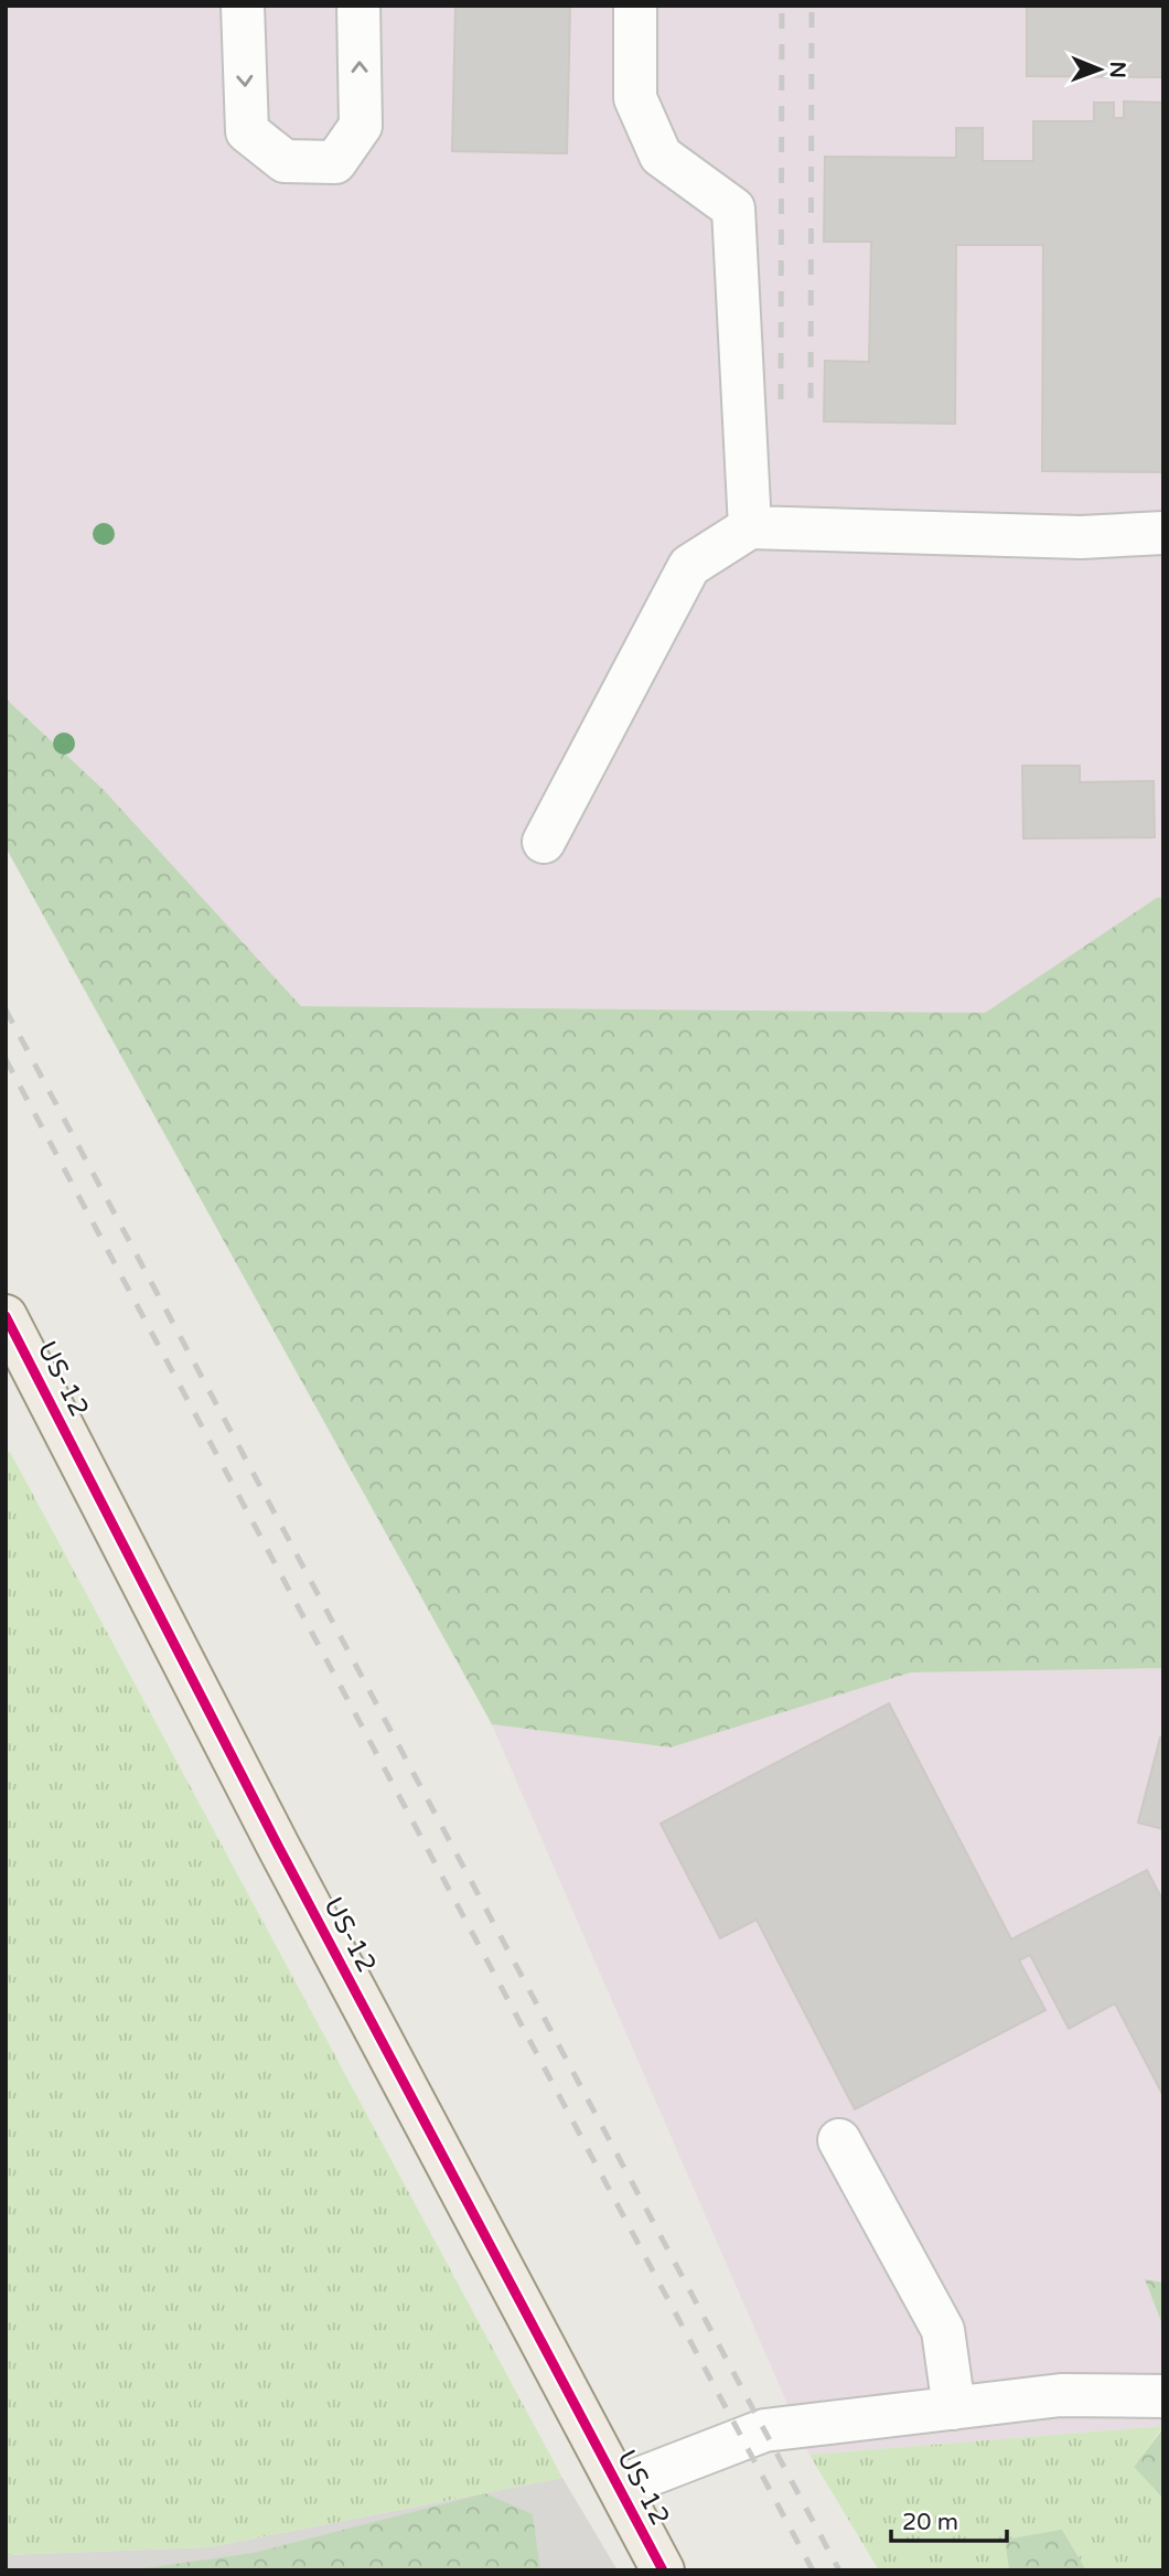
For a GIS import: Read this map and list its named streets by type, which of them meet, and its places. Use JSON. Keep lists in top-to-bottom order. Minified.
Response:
{"streets":{"main road":["US-12"]},"scale_bar":"20 m","north":"right"}
